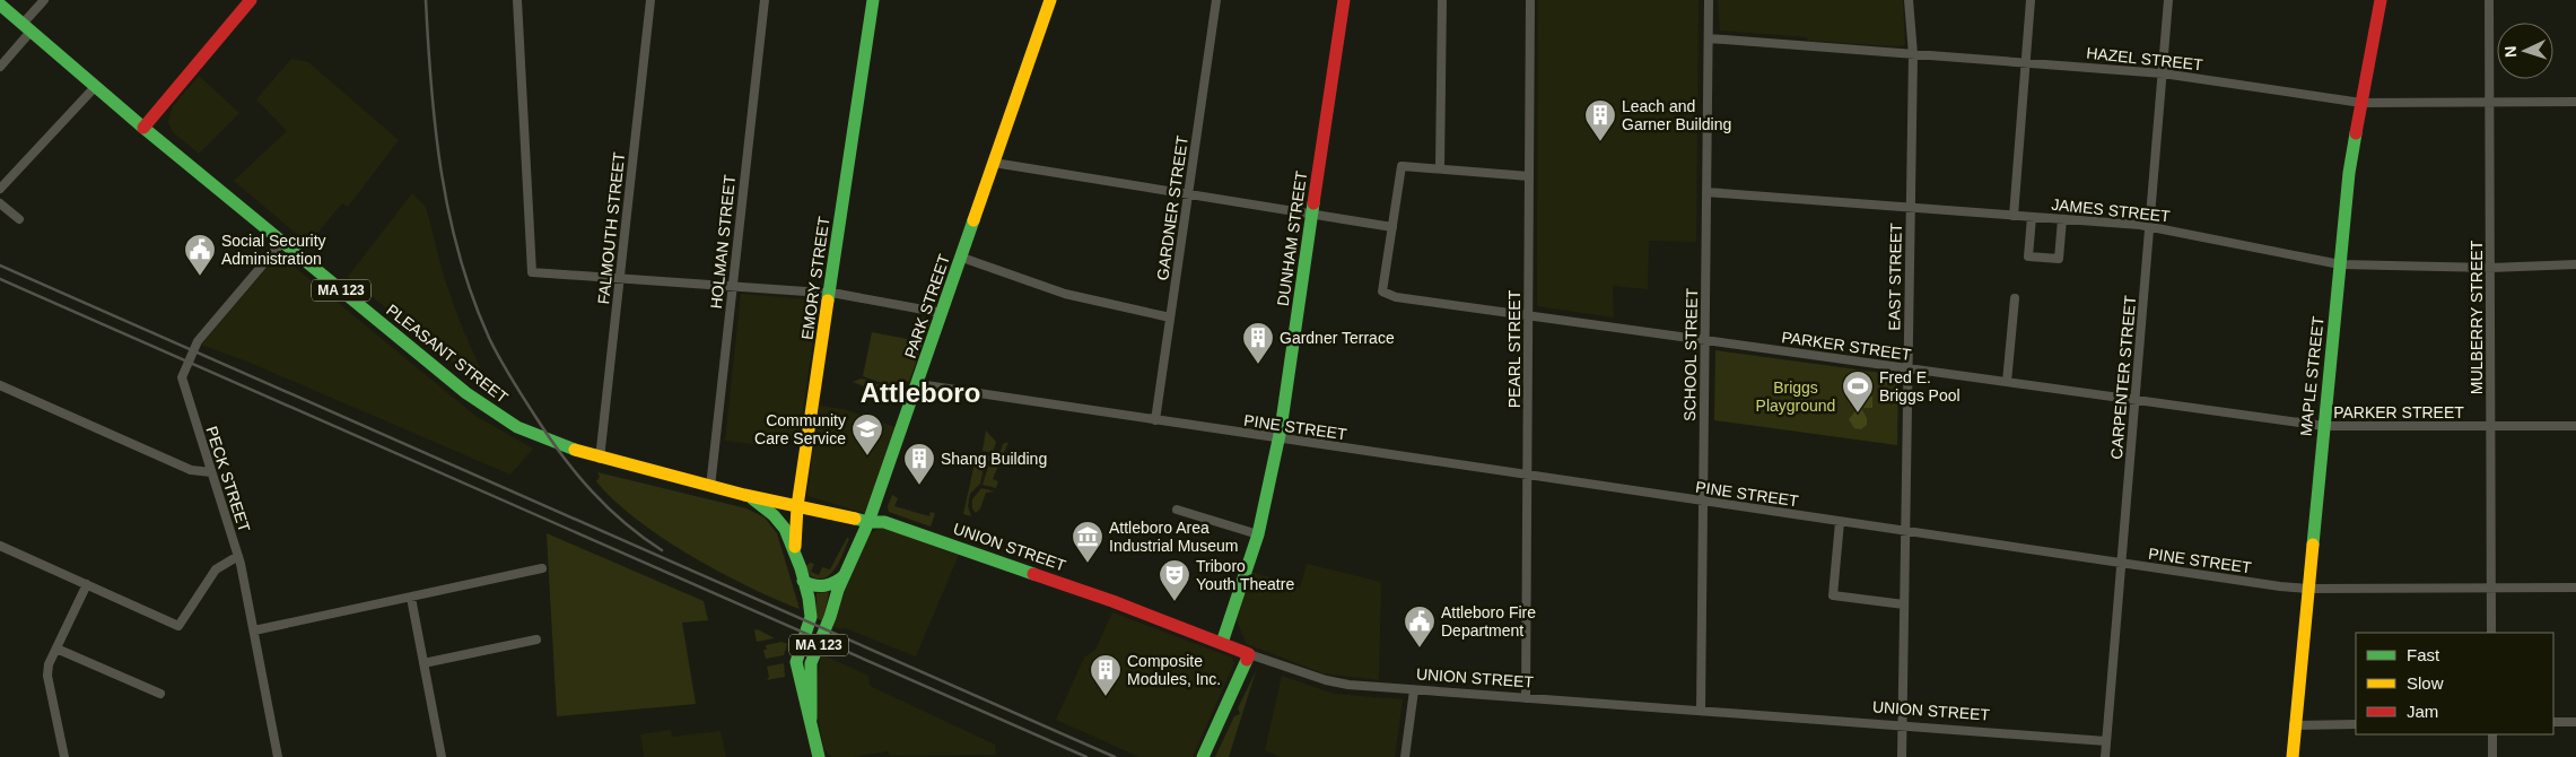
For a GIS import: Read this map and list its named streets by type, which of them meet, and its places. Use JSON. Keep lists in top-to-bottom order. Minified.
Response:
{"streets":{"main road":["DUNHAM STREET","EMORY STREET","MA 123","PARK STREET","PLEASANT STREET","MAPLE STREET","UNION STREET"],"street":["HAZEL STREET","GARDNER STREET","JAMES STREET","FALMOUTH STREET","HOLMAN STREET","EAST STREET","MULBERRY STREET","PARKER STREET","PEARL STREET","SCHOOL STREET","CARPENTER STREET","PINE STREET","PECK STREET"]},"crossings":[["HAZEL STREET","EAST STREET"],["HAZEL STREET","MULBERRY STREET"],["HAZEL STREET","SCHOOL STREET"],["HAZEL STREET","MAPLE STREET"],["HAZEL STREET","CARPENTER STREET"],["GARDNER STREET","PINE STREET"],["JAMES STREET","EAST STREET"],["JAMES STREET","MULBERRY STREET"],["JAMES STREET","SCHOOL STREET"],["JAMES STREET","MAPLE STREET"],["JAMES STREET","CARPENTER STREET"],["FALMOUTH STREET","PLEASANT STREET"],["DUNHAM STREET","PINE STREET"],["DUNHAM STREET","UNION STREET"],["HOLMAN STREET","PLEASANT STREET"],["EAST STREET","PARKER STREET"],["EAST STREET","PINE STREET"],["EAST STREET","UNION STREET"],["EMORY STREET","MA 123"],["EMORY STREET","PARK STREET"],["EMORY STREET","PLEASANT STREET"],["MA 123","PARK STREET"],["MA 123","PLEASANT STREET"],["PARK STREET","PLEASANT STREET"],["PARK STREET","PINE STREET"],["PARK STREET","UNION STREET"],["MULBERRY STREET","PARKER STREET"],["MULBERRY STREET","PINE STREET"],["PARKER STREET","PEARL STREET"],["PARKER STREET","SCHOOL STREET"],["PARKER STREET","MAPLE STREET"],["PARKER STREET","CARPENTER STREET"],["PEARL STREET","PINE STREET"],["PEARL STREET","UNION STREET"],["PLEASANT STREET","PECK STREET"],["PLEASANT STREET","UNION STREET"],["SCHOOL STREET","PINE STREET"],["SCHOOL STREET","UNION STREET"],["MAPLE STREET","PINE STREET"],["CARPENTER STREET","PINE STREET"],["CARPENTER STREET","UNION STREET"]],"districts":["Attleboro"],"parks":["Briggs Playground"],"places":{"building":["Leach and Garner Building","Gardner Terrace","Shang Building","Composite Modules, Inc."],"public building":["Social Security Administration","Attleboro Fire Department"],"sports":["Fred E. Briggs Pool"],"school or university":["Community Care Service"],"museum":["Attleboro Area Industrial Museum"],"theatre":["Triboro Youth Theatre"]},"legend":["Fast","Slow","Jam"],"north":"left"}
